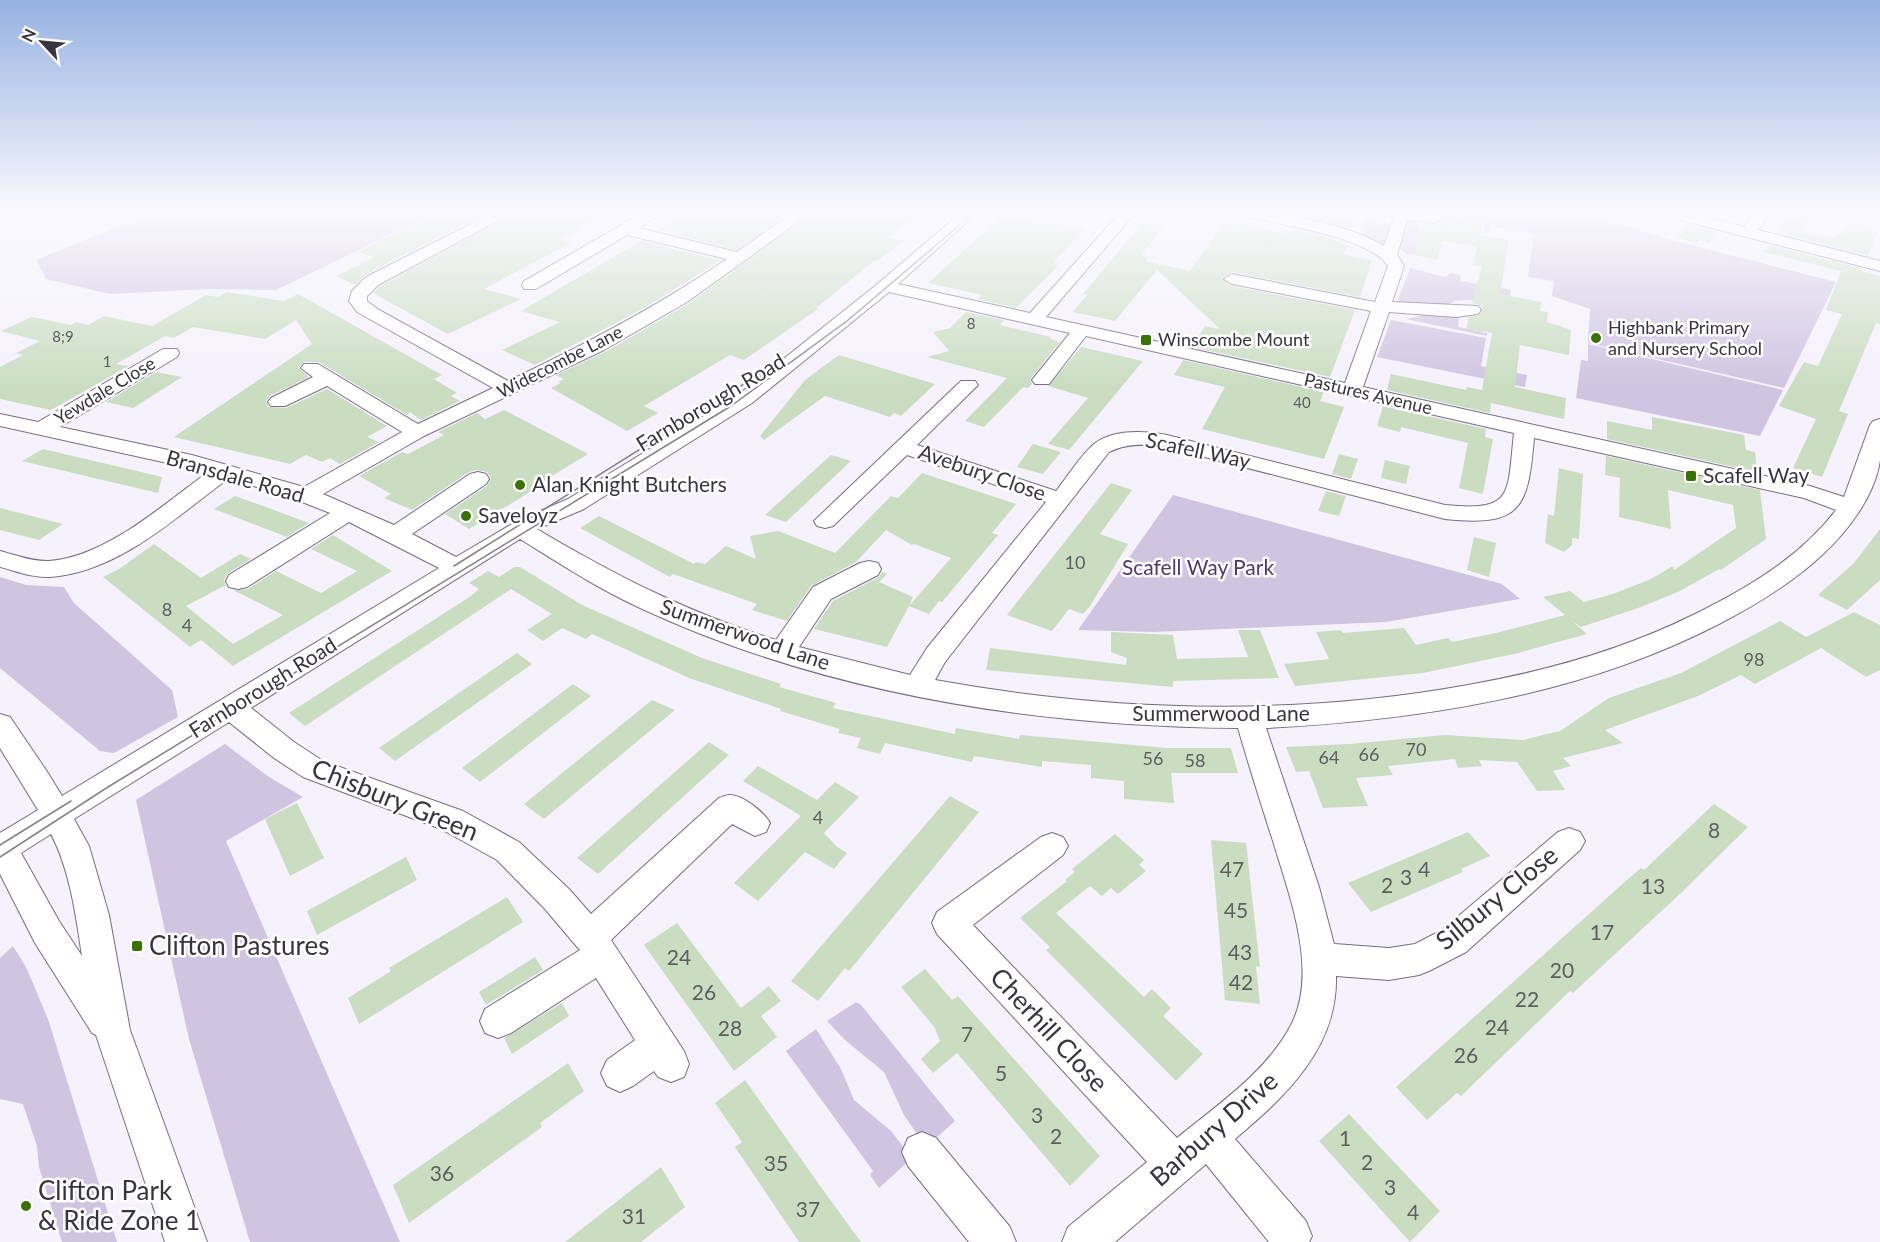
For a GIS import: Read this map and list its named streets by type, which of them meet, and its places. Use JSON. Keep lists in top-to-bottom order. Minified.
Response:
{"streets":{"street":["Widecombe Lane","Yewdale Close","Pastures Avenue","Farnborough Road","Scafell Way","Avebury Close","Bransdale Road","Summerwood Lane","Chisbury Green","Silbury Close","Cherhill Close","Barbury Drive"]},"crossings":[["Widecombe Lane","Bransdale Road"],["Yewdale Close","Bransdale Road"],["Pastures Avenue","Farnborough Road"],["Pastures Avenue","Scafell Way"],["Pastures Avenue","Summerwood Lane"],["Farnborough Road","Bransdale Road"],["Farnborough Road","Summerwood Lane"],["Farnborough Road","Chisbury Green"],["Scafell Way","Avebury Close"],["Scafell Way","Summerwood Lane"],["Summerwood Lane","Barbury Drive"],["Silbury Close","Barbury Drive"],["Cherhill Close","Barbury Drive"]],"parks":["Scafell Way Park"],"places":{"other":["Highbank Primary and Nursery School","Alan Knight Butchers","Saveloyz","Clifton Park & Ride Zone 1"],"transit":["Winscombe Mount","Scafell Way","Clifton Pastures"]},"house_numbers":["8","8;9","1","40","10","8","4","98","70","66","64","56","58","4","8","47","4","3","2","13","45","17","43","24","20","42","26","22","24","28","7","26","5","3","2","1","2","35","36","3","37","4","31"],"north":"top left"}
